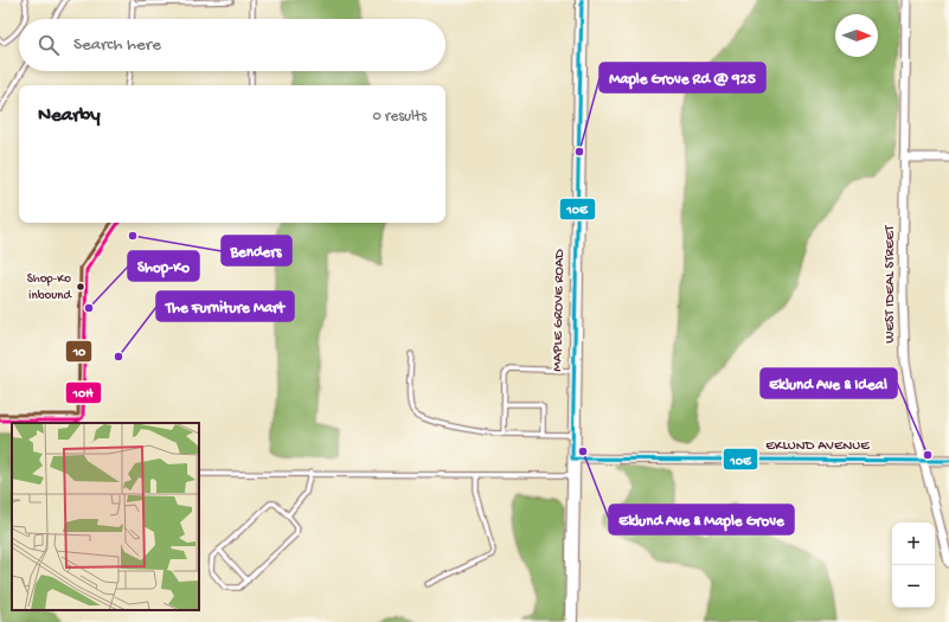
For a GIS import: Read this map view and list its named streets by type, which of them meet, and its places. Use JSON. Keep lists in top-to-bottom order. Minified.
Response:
{"streets":{"street":["WEST IDEAL STREET","MAPLE GROVE ROAD","EKLUND AVENUE"]},"crossings":[["WEST IDEAL STREET","EKLUND AVENUE"],["MAPLE GROVE ROAD","EKLUND AVENUE"]],"places":["Maple Grove Rd @ 925","Benders","Shop-Ko inbound","Shop-Ko","The Furniture Mart","Eklund Ave & Maple Grove","Eklund Ave & Ideal"],"lines":["transit line 10E","transit line 10","transit line 10H"],"north":"right","page":{"search":"Search here","heading":["Nearby","0 results"],"map_buttons":["+","−"]}}
